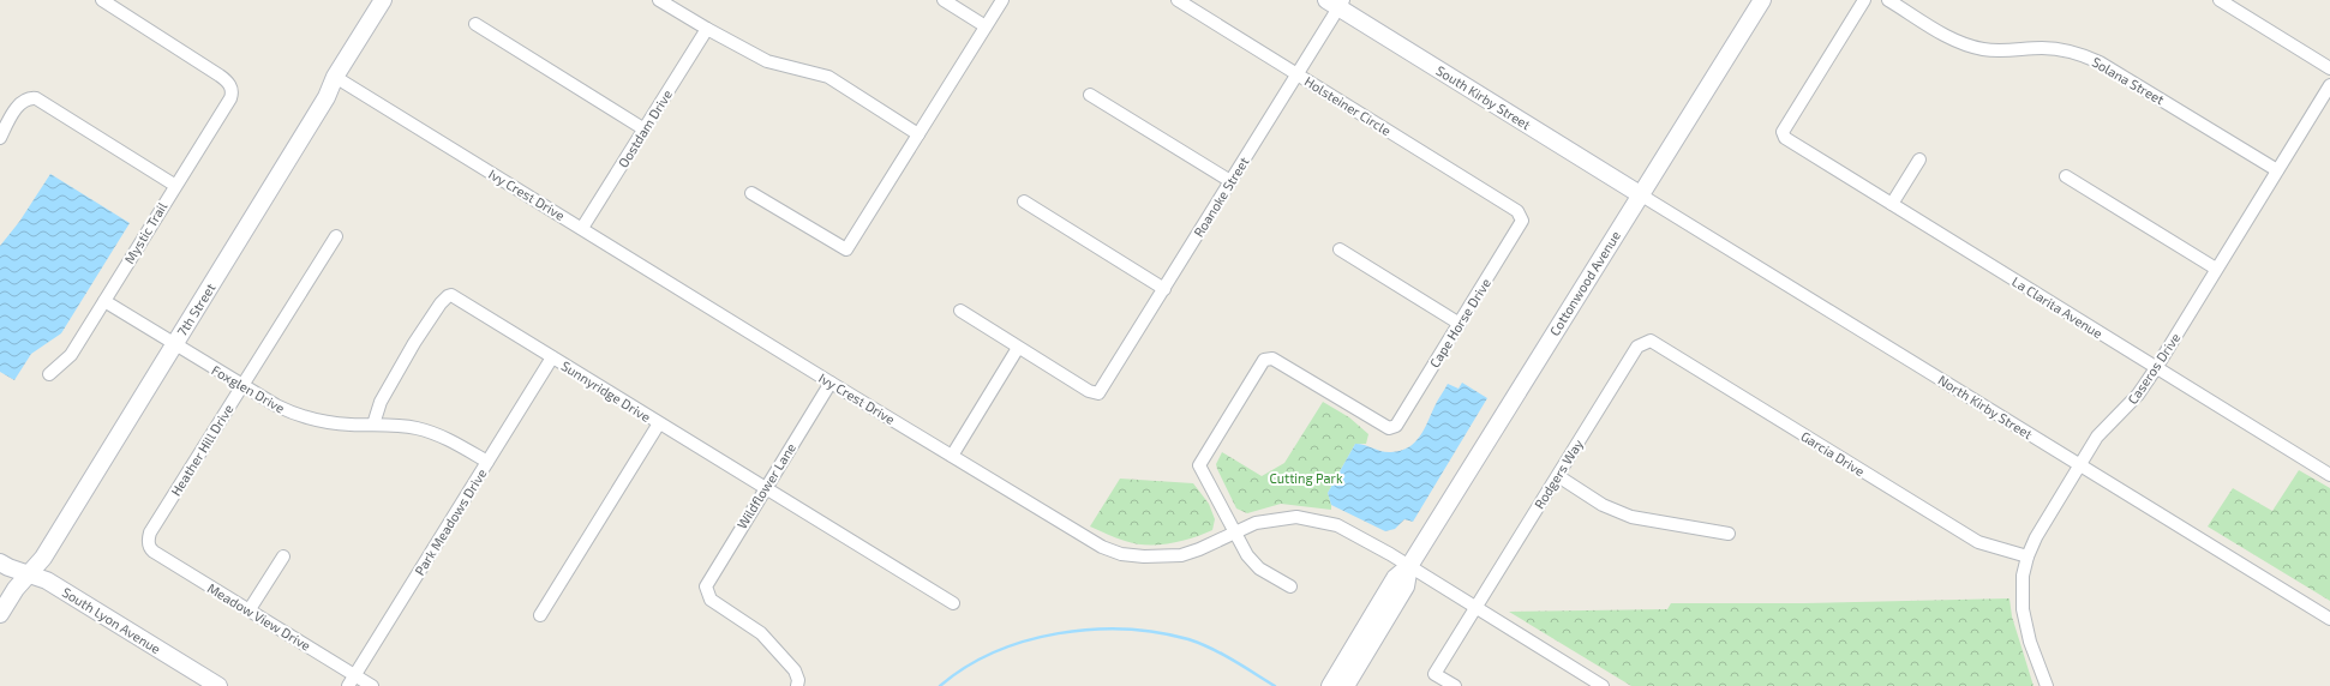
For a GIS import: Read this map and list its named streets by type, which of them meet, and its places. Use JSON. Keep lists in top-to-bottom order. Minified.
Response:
{"streets":{"street":["Solana Street","South Kirby Street","Holsteiner Circle","Oostdam Drive","Ivy Crest Drive","Roanoke Street","Mystic Trail","Cottonwood Avenue","La Clarita Avenue","7th Street","Cape Horse Drive","Caseros Drive","Foxglen Drive","Sunnyridge Drive","North Kirby Street","Heather Hill Drive","Garcia Drive","Rodgers Way","Wildflower Lane","Park Meadows Drive","Meadow View Drive","South Lyon Avenue"]},"crossings":[["Solana Street","Caseros Drive"],["South Kirby Street","Roanoke Street"],["South Kirby Street","Cottonwood Avenue"],["South Kirby Street","North Kirby Street"],["Holsteiner Circle","Roanoke Street"],["Holsteiner Circle","Cape Horse Drive"],["Oostdam Drive","Ivy Crest Drive"],["Ivy Crest Drive","Cottonwood Avenue"],["Ivy Crest Drive","7th Street"],["Ivy Crest Drive","Cape Horse Drive"],["Ivy Crest Drive","Rodgers Way"],["Ivy Crest Drive","Wildflower Lane"],["Mystic Trail","Foxglen Drive"],["Cottonwood Avenue","North Kirby Street"],["La Clarita Avenue","Caseros Drive"],["7th Street","Foxglen Drive"],["7th Street","South Lyon Avenue"],["Caseros Drive","North Kirby Street"],["Caseros Drive","Garcia Drive"],["Foxglen Drive","Sunnyridge Drive"],["Foxglen Drive","Heather Hill Drive"],["Foxglen Drive","Park Meadows Drive"],["Sunnyridge Drive","Wildflower Lane"],["Sunnyridge Drive","Park Meadows Drive"],["Heather Hill Drive","Meadow View Drive"],["Garcia Drive","Rodgers Way"],["Park Meadows Drive","Meadow View Drive"]],"parks":["Cutting Park"]}
